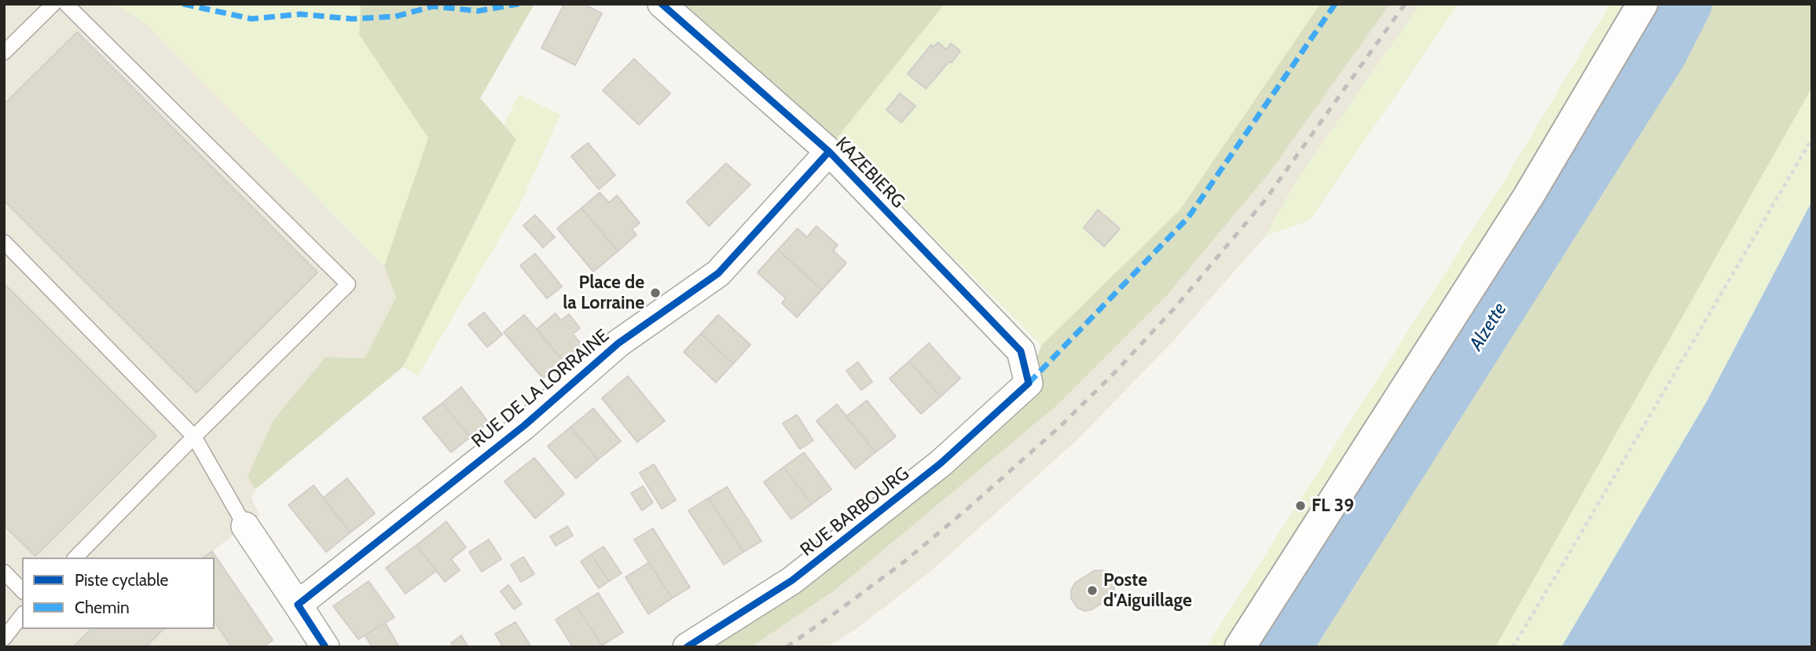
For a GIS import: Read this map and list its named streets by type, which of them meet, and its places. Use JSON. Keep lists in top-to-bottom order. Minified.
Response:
{"streets":{"street":["KAZEBIERG","RUE DE LA LORRAINE","RUE BARBOURG"]},"crossings":[["KAZEBIERG","RUE DE LA LORRAINE"],["KAZEBIERG","RUE BARBOURG"]],"water":["Alzette"],"places":["Place de la Lorraine","FL 39","Poste d'Aiguillage"],"legend":["Piste cyclable","Chemin"]}
